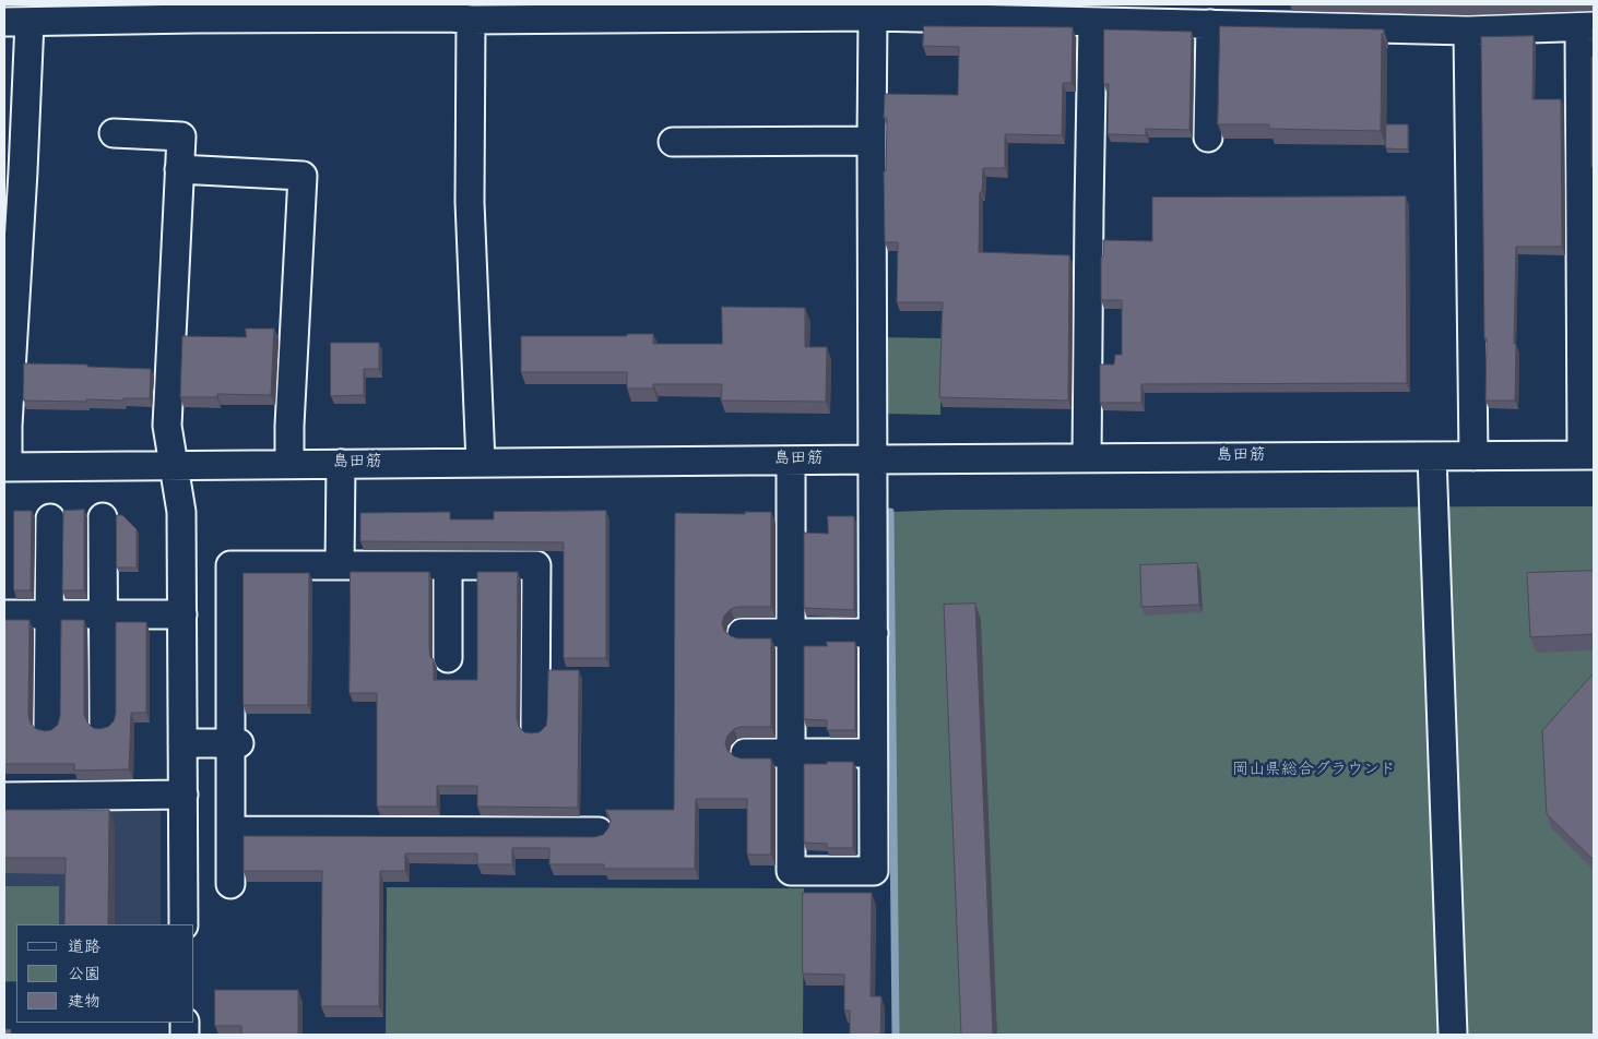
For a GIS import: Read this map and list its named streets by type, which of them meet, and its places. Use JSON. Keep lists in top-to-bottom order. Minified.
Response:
{"streets":{"street":["島田筋"]},"parks":["岡山県総合グラウンド"],"legend":["道路","公園","建物"]}
